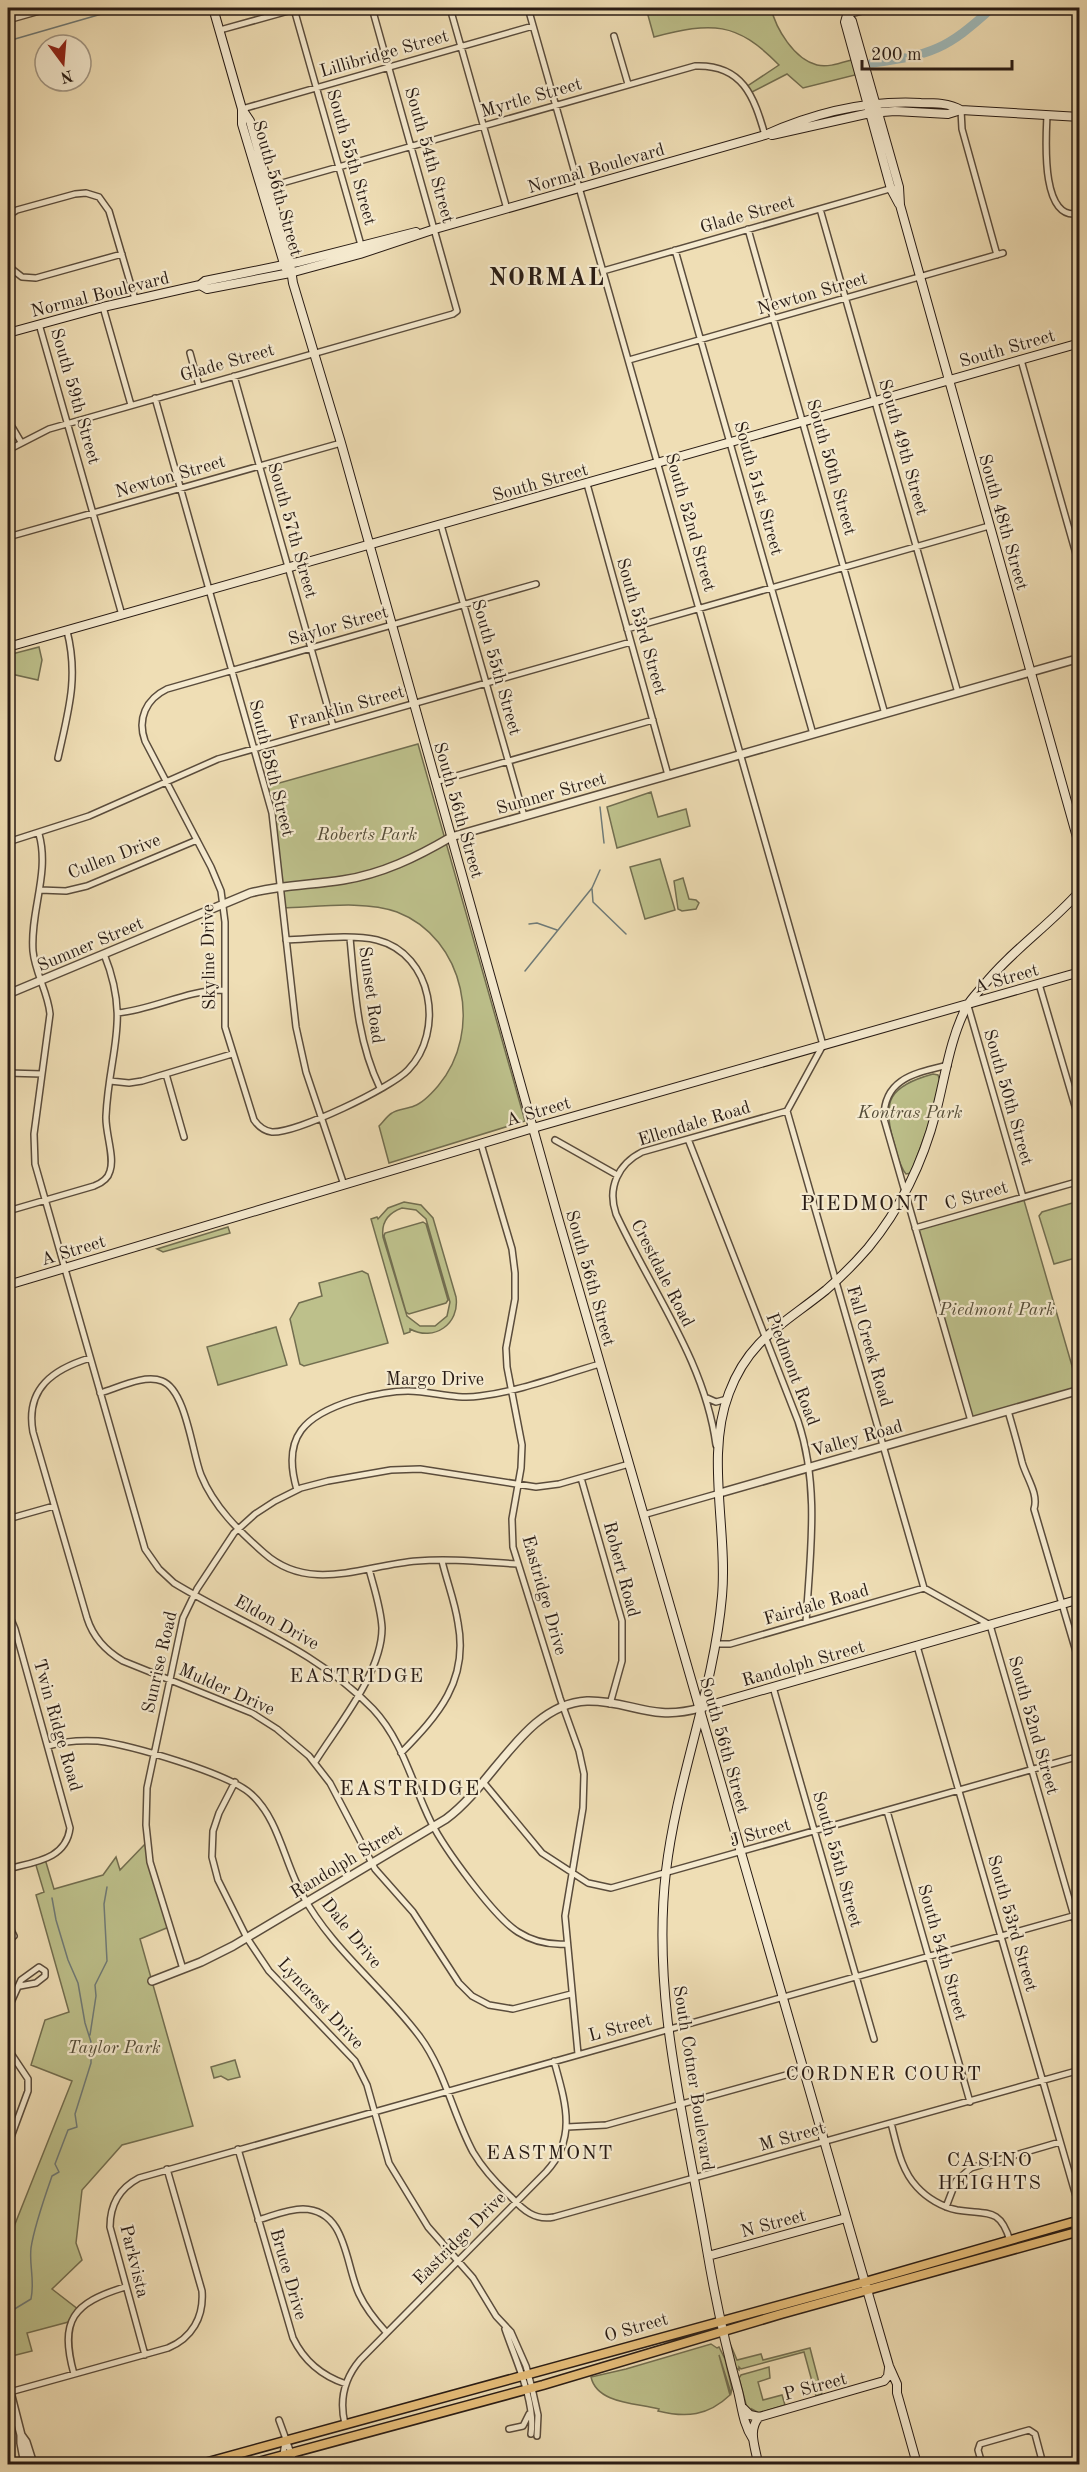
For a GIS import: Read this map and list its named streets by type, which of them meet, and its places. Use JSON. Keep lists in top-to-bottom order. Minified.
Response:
{"streets":{"main road":["Normal Boulevard","South 56th Street","South Street","South 48th Street","A Street","Randolph Street","South Cotner Boulevard","N Street","O Street","P Street"],"street":["Lillibridge Street","Myrtle Street","South 54th Street","South 55th Street","Glade Street","Newton Street","South 59th Street","South 49th Street","South 50th Street","South 51st Street","South 52nd Street","South 57th Street","Saylor Street","South 53rd Street","Franklin Street","South 58th Street","Sumner Street","Cullen Drive","Skyline Drive","Sunset Road","Ellendale Road","C Street","Crestdale Road","Fall Creek Road","Piedmont Road","Margo Drive","Valley Road","Robert Road","Eastridge Drive","Fairdale Road","Eldon Drive","Sunrise Road","Mulder Drive","Twin Ridge Road","J Street","Dale Drive","Lyncrest Drive","L Street","M Street","Parkvista","Bruce Drive"]},"crossings":[["Lillibridge Street","South 54th Street"],["Lillibridge Street","South 55th Street"],["Lillibridge Street","South 56th Street"],["Lillibridge Street","South 52nd Street"],["Myrtle Street","South 54th Street"],["Myrtle Street","South 55th Street"],["Myrtle Street","Normal Boulevard"],["Myrtle Street","South 56th Street"],["Myrtle Street","South 52nd Street"],["South 54th Street","Normal Boulevard"],["South 54th Street","Glade Street"],["South 54th Street","J Street"],["South 54th Street","L Street"],["South 54th Street","M Street"],["South 55th Street","Normal Boulevard"],["South 55th Street","South Street"],["South 55th Street","Saylor Street"],["South 55th Street","Franklin Street"],["South 55th Street","Sumner Street"],["South 55th Street","Randolph Street"],["South 55th Street","J Street"],["South 55th Street","L Street"],["Normal Boulevard","South 56th Street"],["Normal Boulevard","Newton Street"],["Normal Boulevard","South 59th Street"],["Normal Boulevard","South 52nd Street"],["Normal Boulevard","South 48th Street"],["South 56th Street","Glade Street"],["South 56th Street","Newton Street"],["South 56th Street","South Street"],["South 56th Street","Saylor Street"],["South 56th Street","Franklin Street"],["South 56th Street","Sumner Street"],["South 56th Street","A Street"],["South 56th Street","Margo Drive"],["South 56th Street","Valley Road"],["South 56th Street","Sunrise Road"],["South 56th Street","Randolph Street"],["South 56th Street","J Street"],["South 56th Street","L Street"],["South 56th Street","South Cotner Boulevard"],["South 56th Street","M Street"],["South 56th Street","N Street"],["South 56th Street","O Street"],["Glade Street","South 59th Street"],["Glade Street","South 49th Street"],["Glade Street","South 50th Street"],["Glade Street","South 51st Street"],["Glade Street","South 52nd Street"],["Glade Street","South 48th Street"],["Glade Street","South 57th Street"],["Glade Street","South 58th Street"],["Newton Street","South 59th Street"],["Newton Street","South 49th Street"],["Newton Street","South 50th Street"],["Newton Street","South 51st Street"],["Newton Street","South 52nd Street"],["Newton Street","South 48th Street"],["Newton Street","South 57th Street"],["Newton Street","South 58th Street"],["South Street","South 59th Street"],["South Street","South 49th Street"],["South Street","South 50th Street"],["South Street","South 51st Street"],["South Street","South 52nd Street"],["South Street","South 48th Street"],["South Street","South 57th Street"],["South Street","South 53rd Street"],["South Street","South 58th Street"],["South 49th Street","Sumner Street"],["South 50th Street","Sumner Street"],["South 50th Street","A Street"],["South 50th Street","C Street"],["South 50th Street","South Cotner Boulevard"],["South 51st Street","Sumner Street"],["South 52nd Street","Sumner Street"],["South 52nd Street","A Street"],["South 52nd Street","Randolph Street"],["South 52nd Street","J Street"],["South 52nd Street","L Street"],["South 48th Street","Sumner Street"],["South 57th Street","Saylor Street"],["South 57th Street","Franklin Street"],["Saylor Street","South 58th Street"],["Saylor Street","Skyline Drive"],["South 53rd Street","Franklin Street"],["South 53rd Street","Sumner Street"],["South 53rd Street","Randolph Street"],["South 53rd Street","J Street"],["South 53rd Street","L Street"],["South 53rd Street","M Street"],["Franklin Street","South 58th Street"],["Franklin Street","Skyline Drive"],["Franklin Street","Eldon Drive"],["South 58th Street","Sumner Street"],["South 58th Street","Skyline Drive"],["South 58th Street","A Street"],["Sumner Street","Skyline Drive"],["Sumner Street","Eldon Drive"],["Cullen Drive","Skyline Drive"],["Cullen Drive","Eldon Drive"],["A Street","Eastridge Drive"],["A Street","Eldon Drive"],["A Street","South Cotner Boulevard"],["Ellendale Road","Crestdale Road"],["Ellendale Road","Fall Creek Road"],["Ellendale Road","Piedmont Road"],["Crestdale Road","South Cotner Boulevard"],["Fall Creek Road","Valley Road"],["Fall Creek Road","Fairdale Road"],["Fall Creek Road","South Cotner Boulevard"],["Piedmont Road","Valley Road"],["Piedmont Road","Fairdale Road"],["Piedmont Road","South Cotner Boulevard"],["Margo Drive","Eastridge Drive"],["Margo Drive","Sunrise Road"],["Valley Road","South Cotner Boulevard"],["Robert Road","Sunrise Road"],["Robert Road","Randolph Street"],["Eastridge Drive","Eldon Drive"],["Eastridge Drive","Sunrise Road"],["Eastridge Drive","Randolph Street"],["Eastridge Drive","Mulder Drive"],["Eastridge Drive","J Street"],["Eastridge Drive","Dale Drive"],["Eastridge Drive","Lyncrest Drive"],["Eastridge Drive","L Street"],["Eastridge Drive","M Street"],["Eastridge Drive","Bruce Drive"],["Eastridge Drive","O Street"],["Fairdale Road","South Cotner Boulevard"],["Eldon Drive","Sunrise Road"],["Eldon Drive","Randolph Street"],["Eldon Drive","Mulder Drive"],["Sunrise Road","Randolph Street"],["Sunrise Road","Mulder Drive"],["Sunrise Road","Dale Drive"],["Randolph Street","Mulder Drive"],["Randolph Street","J Street"],["Randolph Street","Dale Drive"],["Randolph Street","Lyncrest Drive"],["Randolph Street","South Cotner Boulevard"],["Twin Ridge Road","Dale Drive"],["J Street","South Cotner Boulevard"],["Dale Drive","Lyncrest Drive"],["Dale Drive","L Street"],["Dale Drive","M Street"],["Lyncrest Drive","L Street"],["Lyncrest Drive","O Street"],["L Street","South Cotner Boulevard"],["L Street","Parkvista"],["L Street","Bruce Drive"],["South Cotner Boulevard","M Street"],["South Cotner Boulevard","N Street"],["South Cotner Boulevard","O Street"]],"districts":["NORMAL","PIEDMONT","EASTRIDGE","EASTRIDGE","CORDNER COURT","EASTMONT","CASINO HEIGHTS"],"parks":["Roberts Park","Kontras Park","Piedmont Park","Taylor Park"],"scale_bar":"200 m","north":"bottom"}
